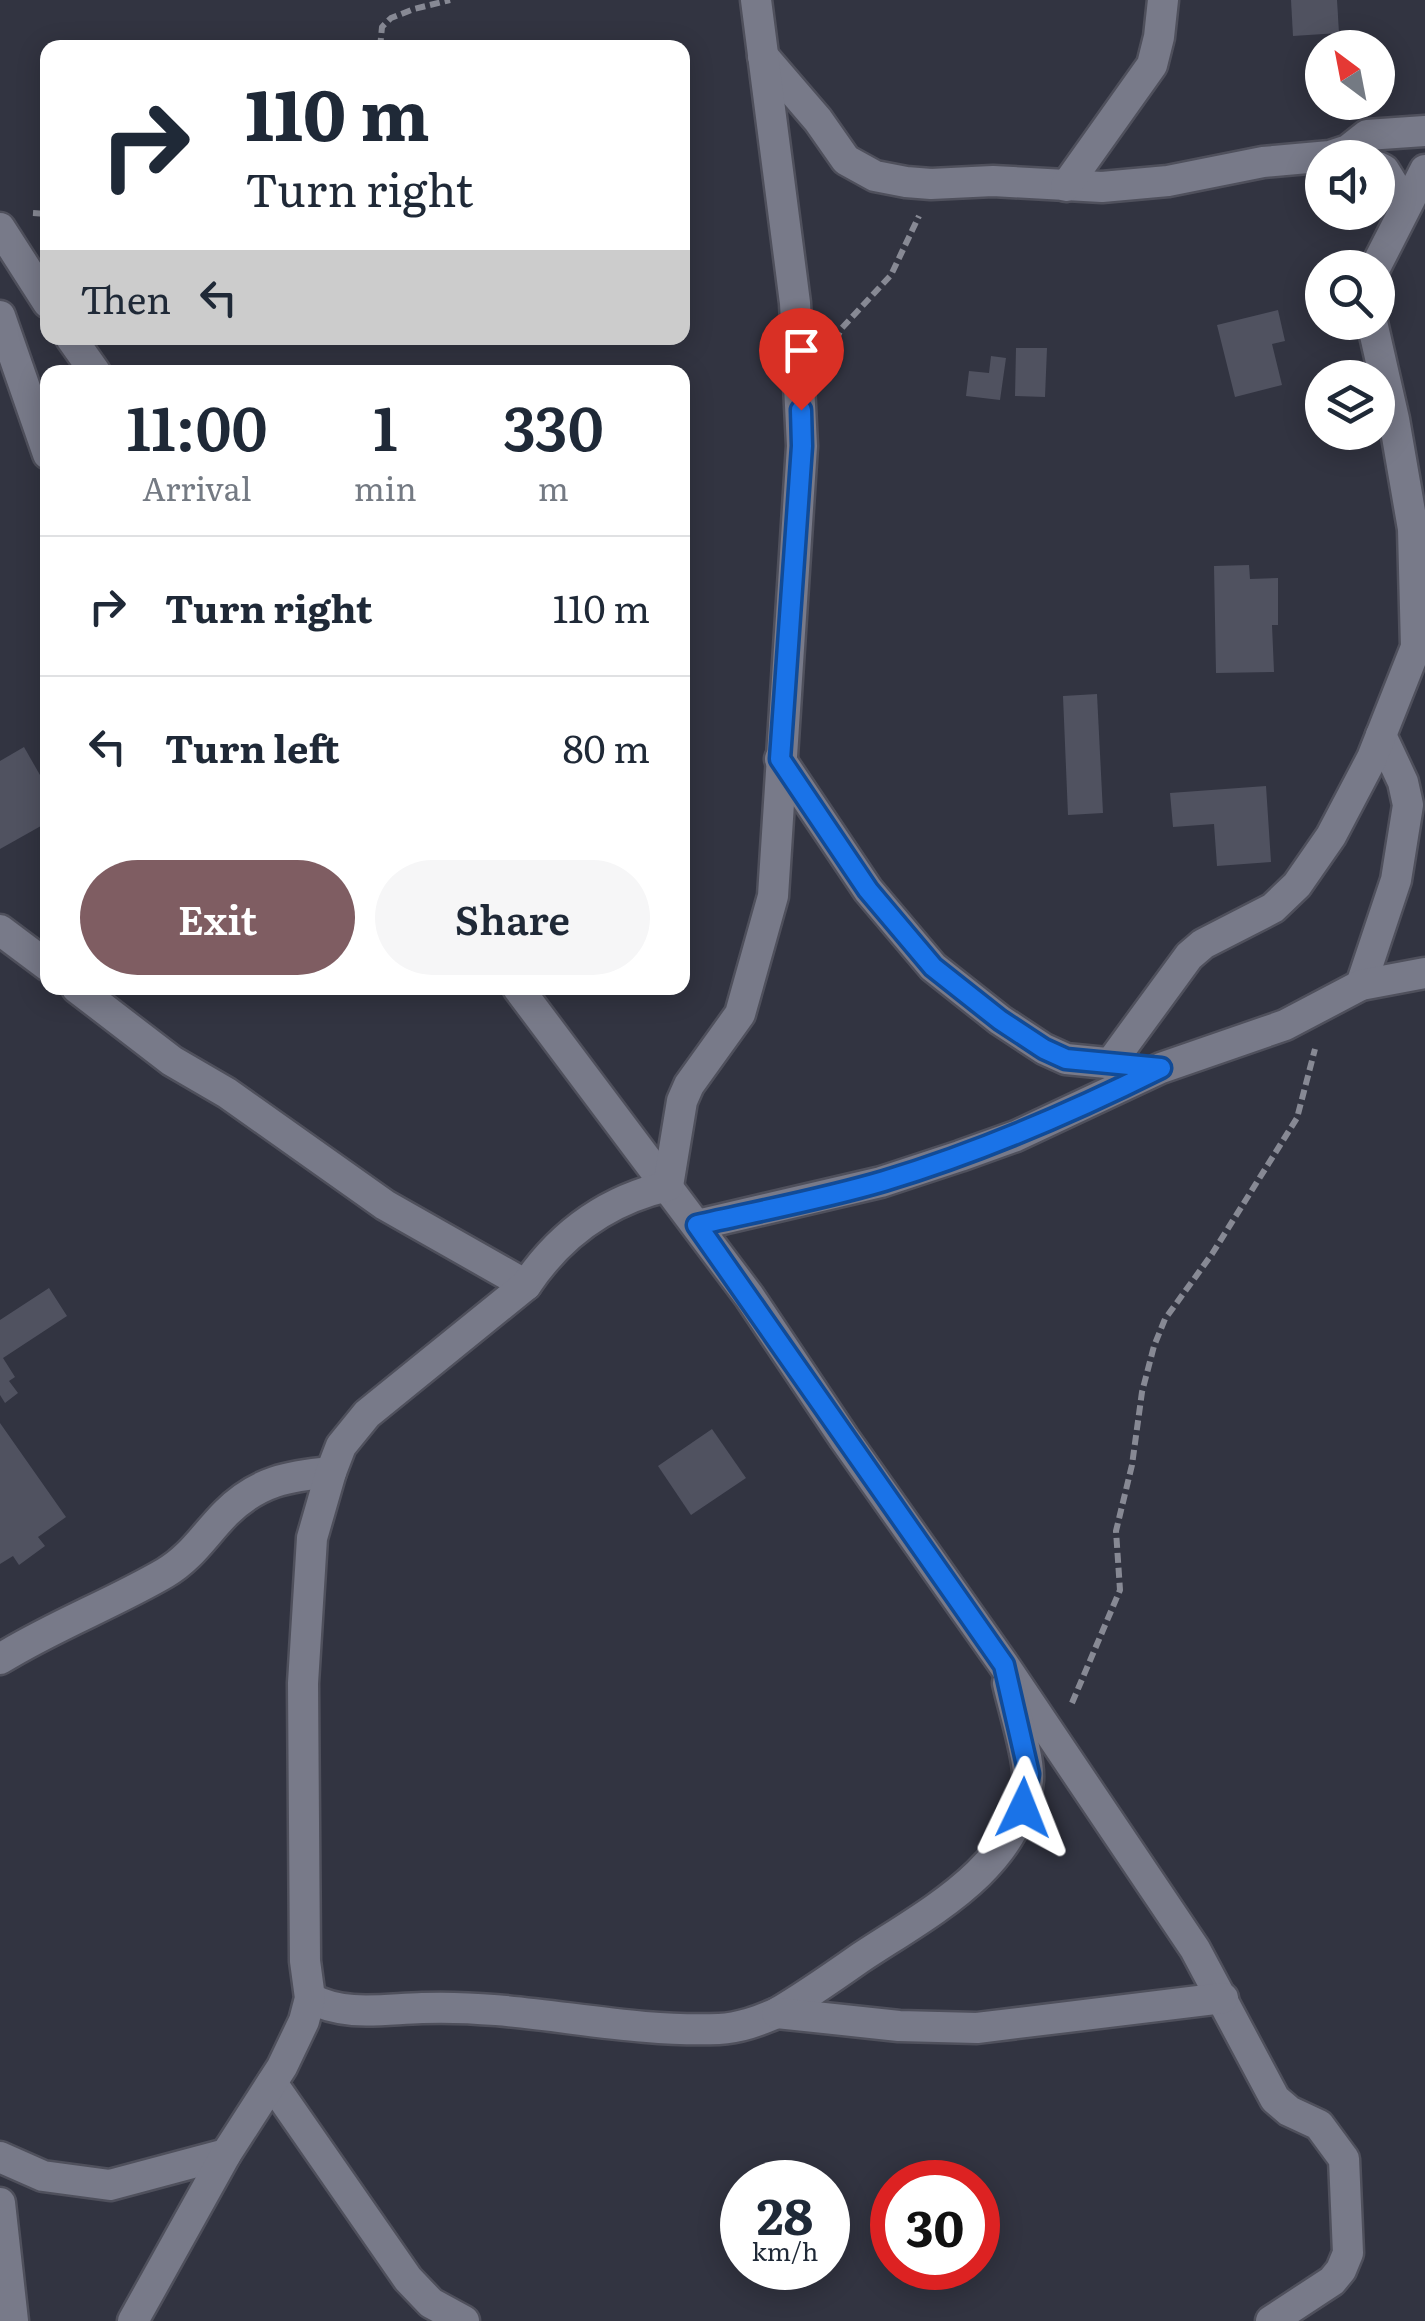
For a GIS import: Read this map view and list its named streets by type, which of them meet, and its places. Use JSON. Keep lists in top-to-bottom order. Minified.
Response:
{"north":"top left","page":{"turn":["110 m","Turn right"],"then":"Then","eta":["11:00","Arrival","1","min","330","m"],"list":[{"name":"Turn right","value":"110 m"},{"name":"Turn left","value":"80 m"}],"buttons":["Exit","Share"],"speed":"28 km/h","limit":"30"}}
